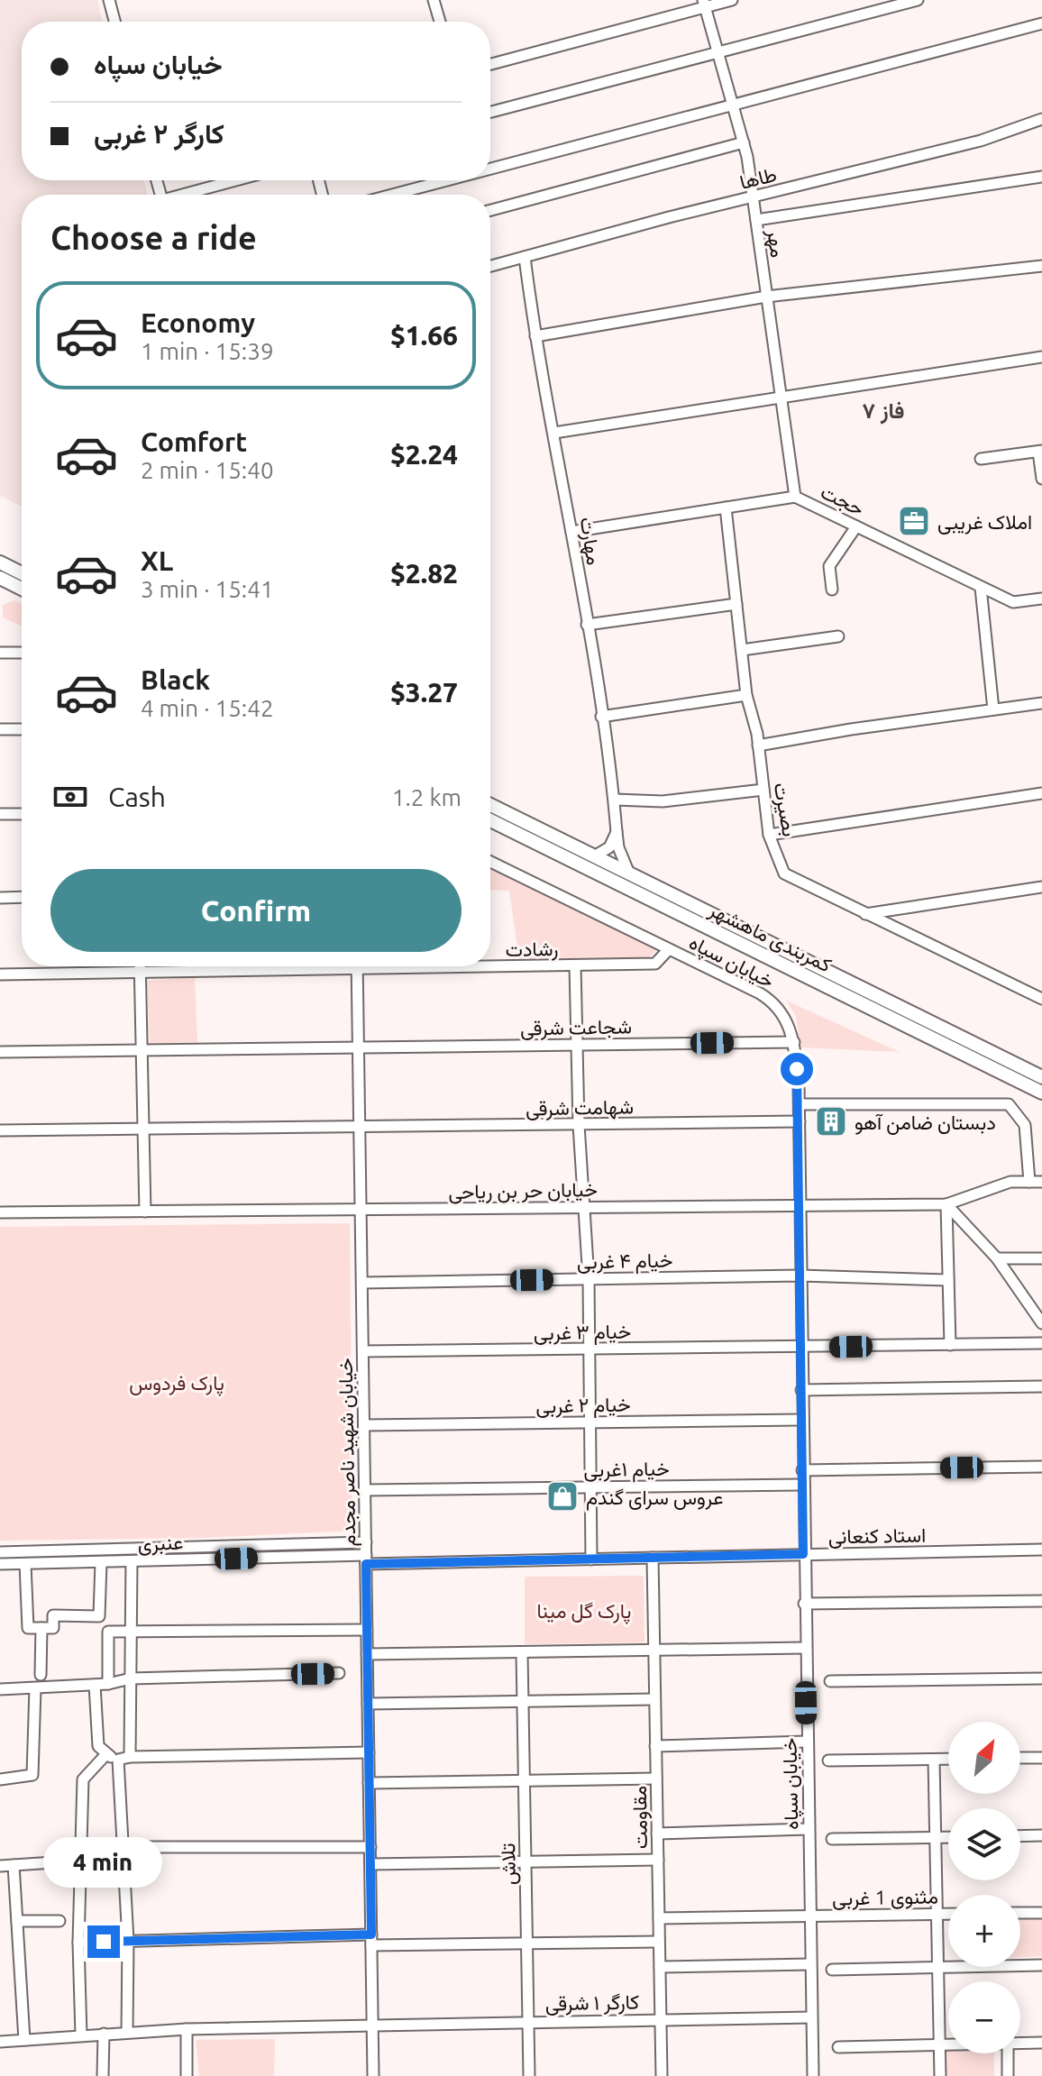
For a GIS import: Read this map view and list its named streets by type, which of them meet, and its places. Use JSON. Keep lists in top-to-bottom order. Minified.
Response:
{"streets":{"main road":["کمربندی ماهشهر"],"street":["طاها","مهر","حجت","مهارت","بصیرت","رشادت","خیابان سپاه","شجاعت شرقی","شهامت شرقی","خیابان حر بن ریاحی","خیام ۴ غربی","خیام ۳ غربی","خیام ۲ غربی","خیابان شهید ناصر مجدم","خیام ۱غربی","استاد کنعانی","عنبری","مقاومت","تلاش","مثنوی 1 غربی","کارگر ۱ شرقی"]},"crossings":[["طاها","مهر"],["طاها","مهارت"],["مهر","حجت"],["حجت","مهارت"],["حجت","بصیرت"],["مهارت","کمربندی ماهشهر"],["رشادت","خیابان سپاه"],["رشادت","خیابان شهید ناصر مجدم"],["خیابان سپاه","شجاعت شرقی"],["خیابان سپاه","شهامت شرقی"],["خیابان سپاه","خیابان حر بن ریاحی"],["خیابان سپاه","خیام ۴ غربی"],["خیابان سپاه","خیام ۳ غربی"],["خیابان سپاه","خیام ۲ غربی"],["خیابان سپاه","خیام ۱غربی"],["خیابان سپاه","استاد کنعانی"],["خیابان سپاه","مثنوی 1 غربی"],["خیابان سپاه","کارگر ۱ شرقی"],["شجاعت شرقی","خیابان شهید ناصر مجدم"],["شهامت شرقی","خیابان شهید ناصر مجدم"],["خیابان حر بن ریاحی","خیابان شهید ناصر مجدم"],["خیام ۴ غربی","خیابان شهید ناصر مجدم"],["خیام ۳ غربی","خیابان شهید ناصر مجدم"],["خیام ۲ غربی","خیابان شهید ناصر مجدم"],["خیابان شهید ناصر مجدم","خیام ۱غربی"],["خیابان شهید ناصر مجدم","استاد کنعانی"],["خیابان شهید ناصر مجدم","عنبری"],["خیابان شهید ناصر مجدم","کارگر ۱ شرقی"],["استاد کنعانی","عنبری"],["استاد کنعانی","مقاومت"],["مقاومت","مثنوی 1 غربی"],["مقاومت","کارگر ۱ شرقی"],["تلاش","کارگر ۱ شرقی"]],"districts":["فاز ۷"],"parks":["پارک فردوس","پارک گل مینا"],"places":{"office":["املاک غریبی"],"building":["دبستان ضامن آهو"],"shop":["عروس سرای گندم"]},"north":"top right","page":{"banner":["خیابان سپاه","کارگر ۲ غربی"],"heading":"Choose a ride","list":[{"name":"Economy","note":"1 min · 15:39","value":"$1.66"},{"name":"Comfort","note":"2 min · 15:40","value":"$2.24"},{"name":"XL","note":"3 min · 15:41","value":"$2.82"},{"name":"Black","note":"4 min · 15:42","value":"$3.27"}],"pay":["Cash","1.2 km"],"buttons":"Confirm","map_buttons":["+","−"],"bubble":"4 min"}}
